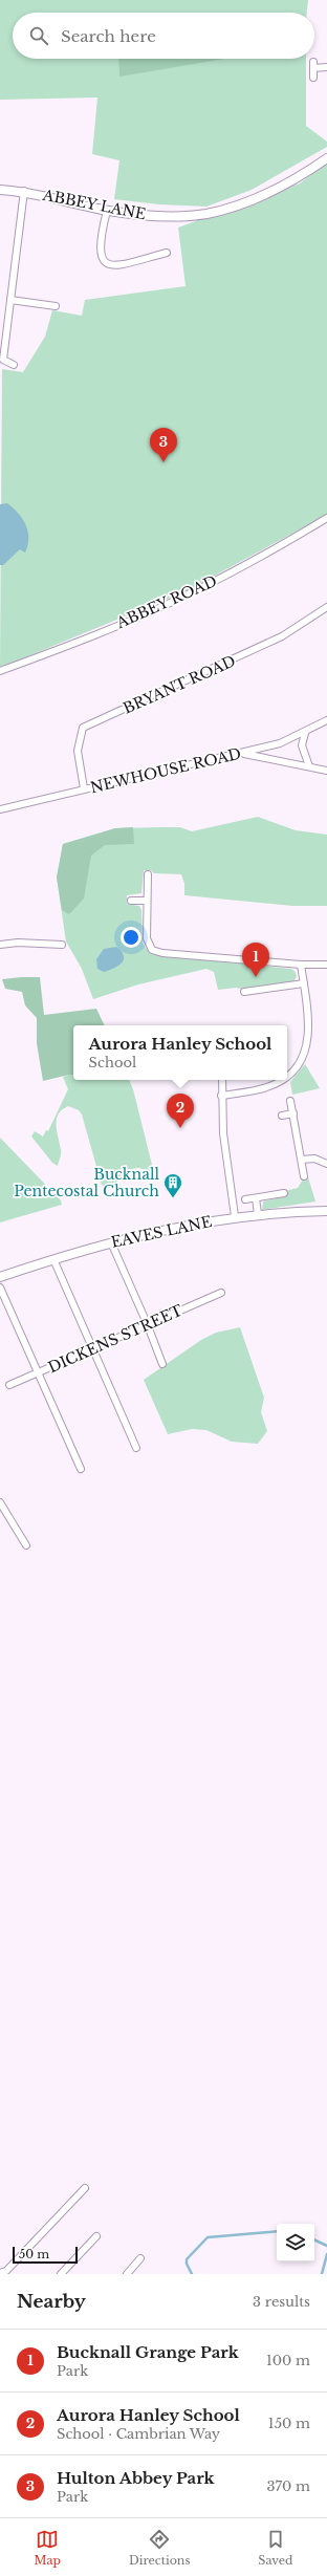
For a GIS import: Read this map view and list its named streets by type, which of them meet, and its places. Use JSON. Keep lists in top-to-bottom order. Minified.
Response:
{"streets":{"street":["ABBEY LANE","ABBEY ROAD","BRYANT ROAD","NEWHOUSE ROAD","EAVES LANE","DICKENS STREET"]},"crossings":[["BRYANT ROAD","NEWHOUSE ROAD"]],"places":{"building":["Bucknall Pentecostal Church"]},"scale_bar":"50 m","page":{"search":"Search here","pins":["3","1","2"],"popup":["Aurora Hanley School","School"],"scale":"50 m","heading":["Nearby","3 results"],"list":[{"mark":"1","name":"Bucknall Grange Park","note":"Park","value":"100 m"},{"mark":"2","name":"Aurora Hanley School","note":"School · Cambrian Way","value":"150 m"},{"mark":"3","name":"Hulton Abbey Park","note":"Park","value":"370 m"}],"nav":["Map","Directions","Saved"]}}
